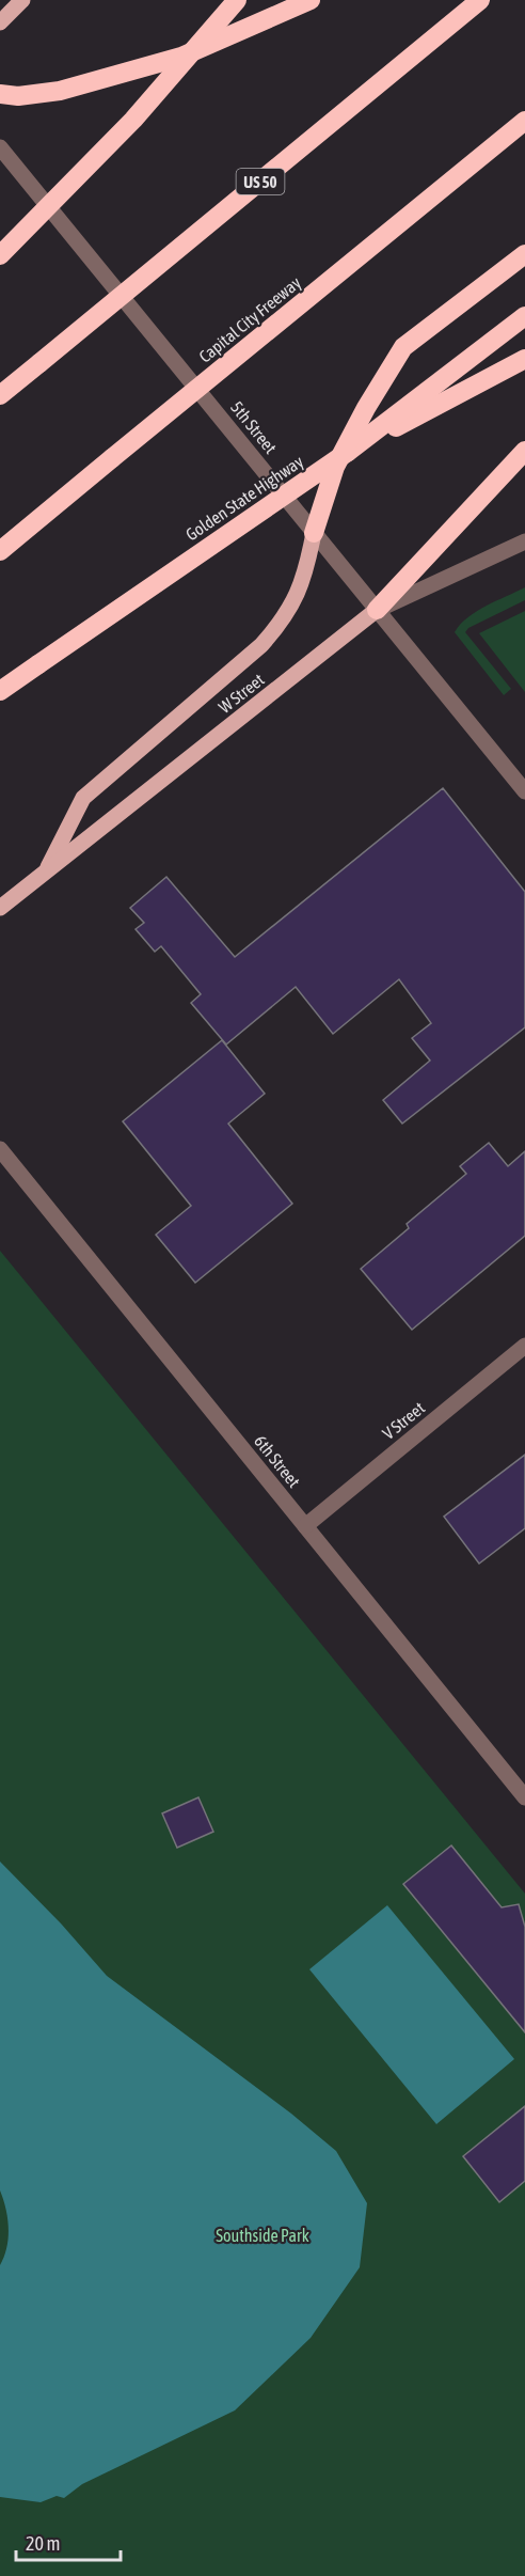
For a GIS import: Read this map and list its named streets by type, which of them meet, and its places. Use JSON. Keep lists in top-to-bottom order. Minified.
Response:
{"streets":{"highway":["US 50","Capital City Freeway","Golden State Highway"],"main road":["W Street"],"street":["5th Street","V Street","6th Street"]},"crossings":[["5th Street","W Street"],["V Street","6th Street"]],"parks":["Southside Park"],"scale_bar":"20 m"}
